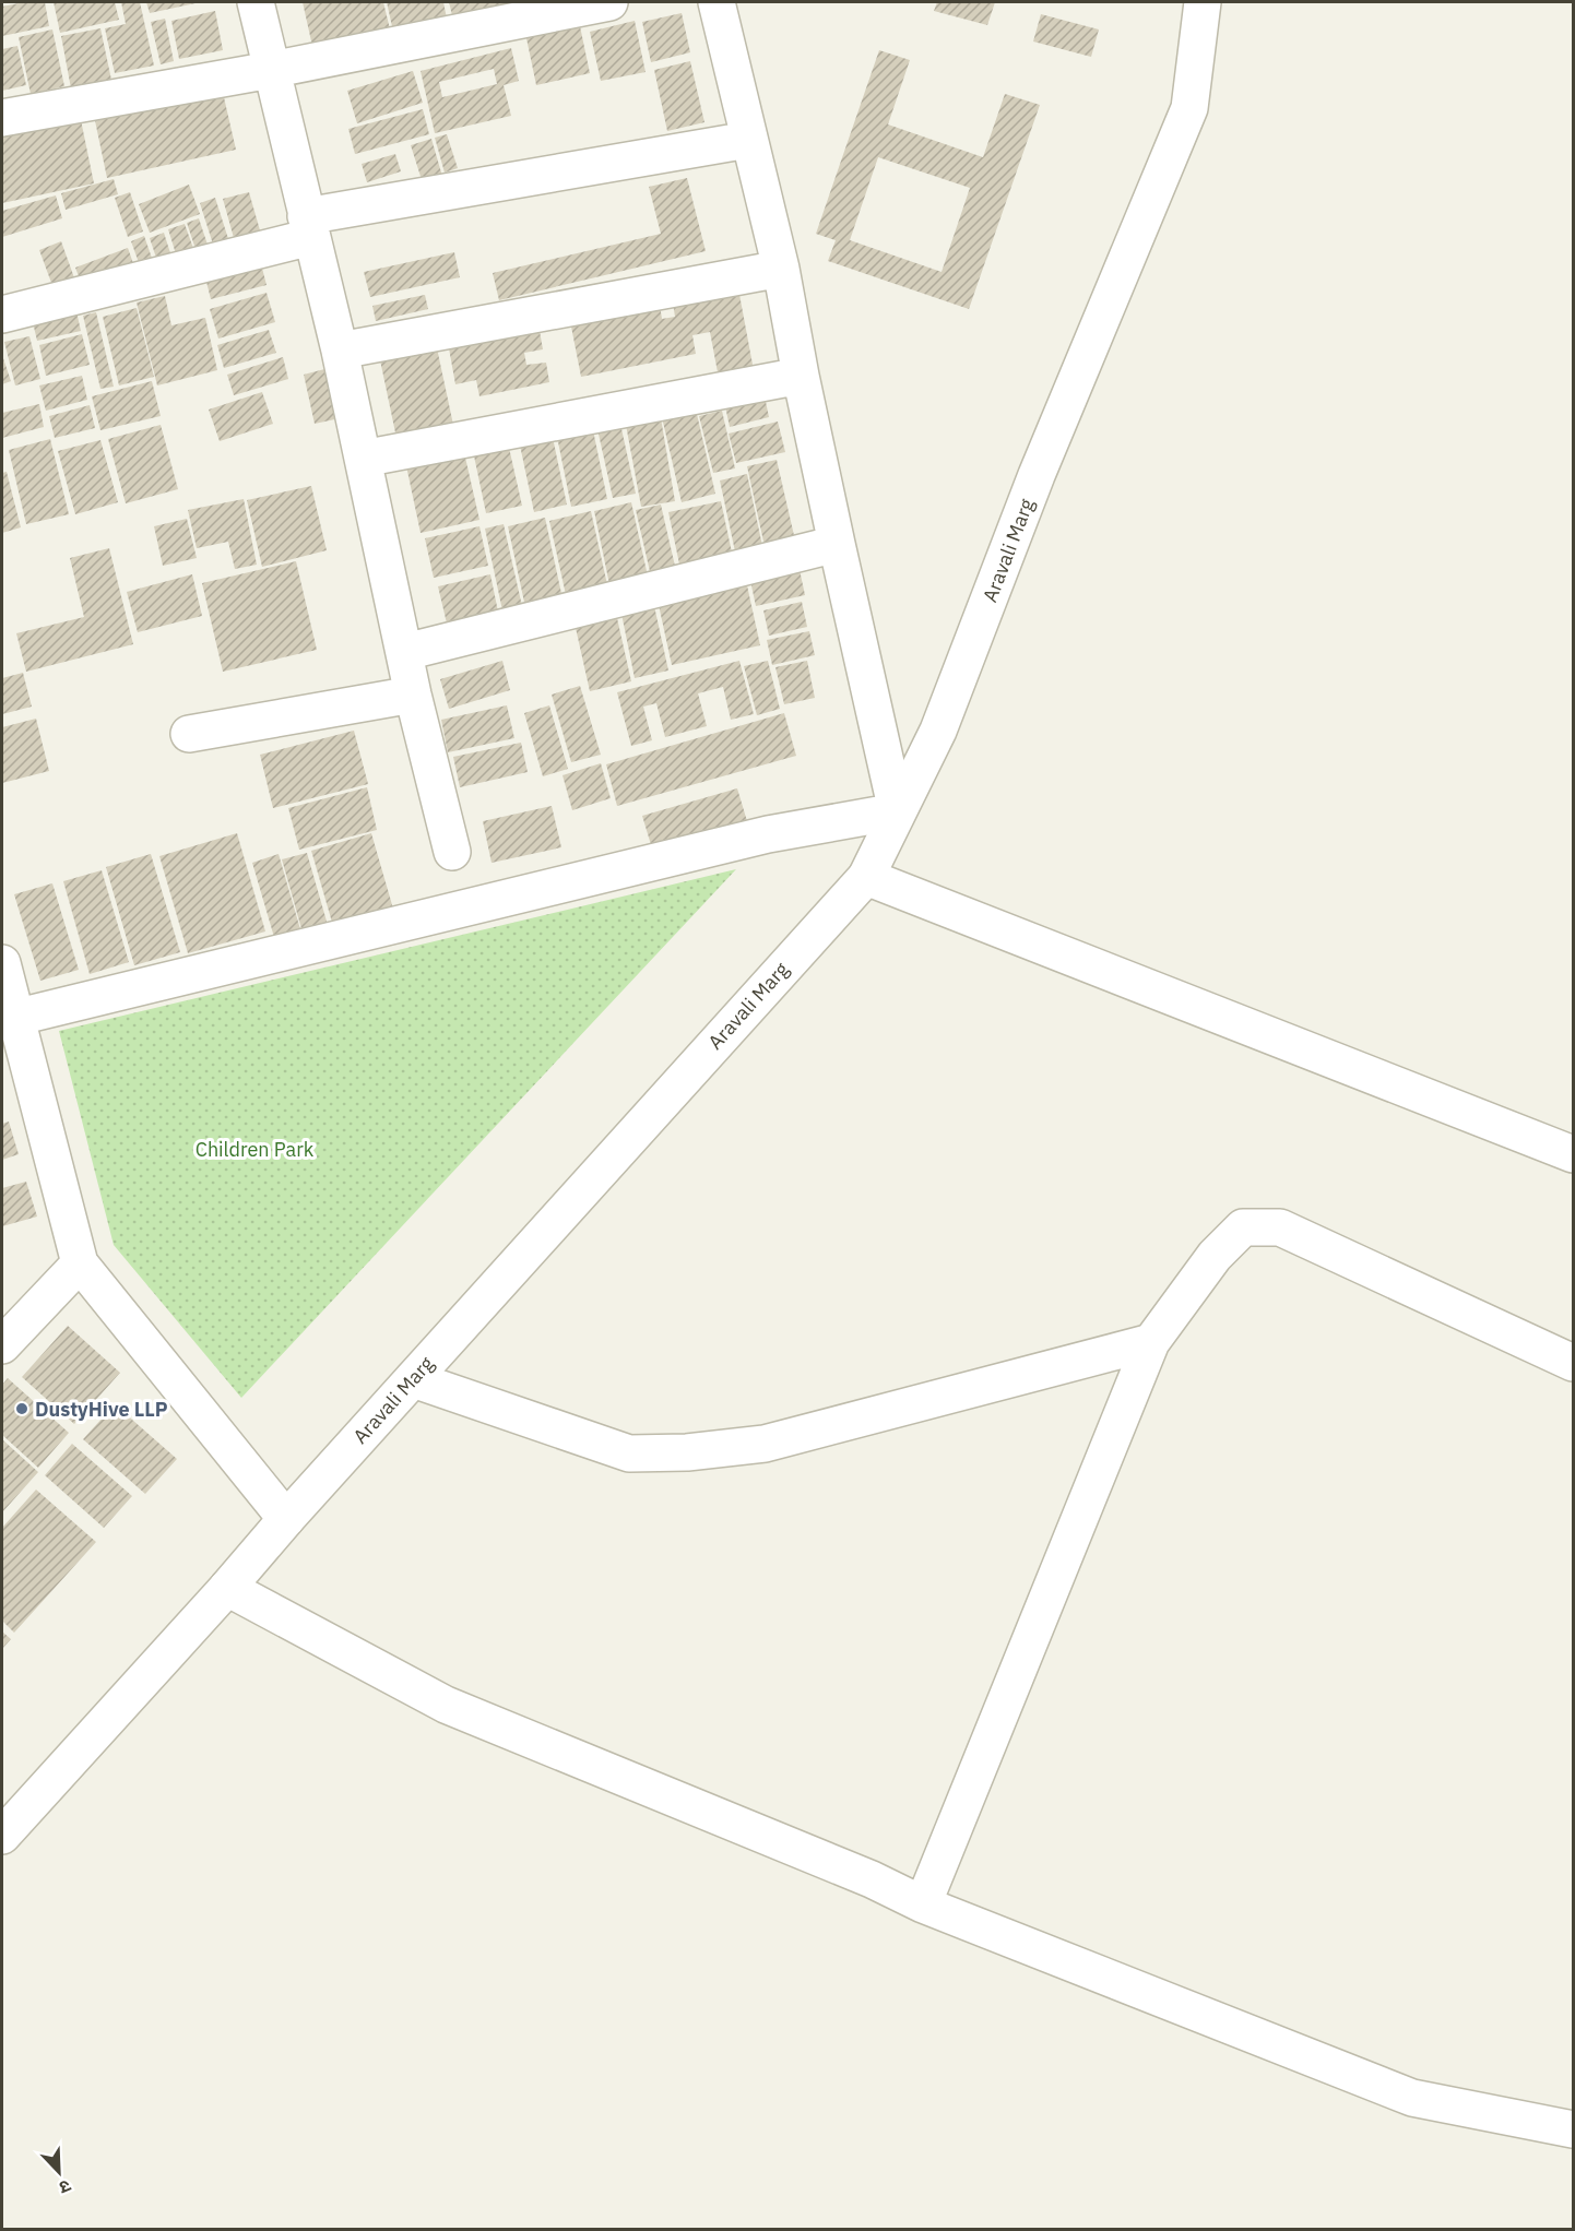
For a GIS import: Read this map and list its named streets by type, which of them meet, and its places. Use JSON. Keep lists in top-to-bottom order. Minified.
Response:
{"streets":{"street":["Aravali Marg"]},"parks":["Children Park"],"places":["DustyHive LLP"],"north":"bottom right"}
